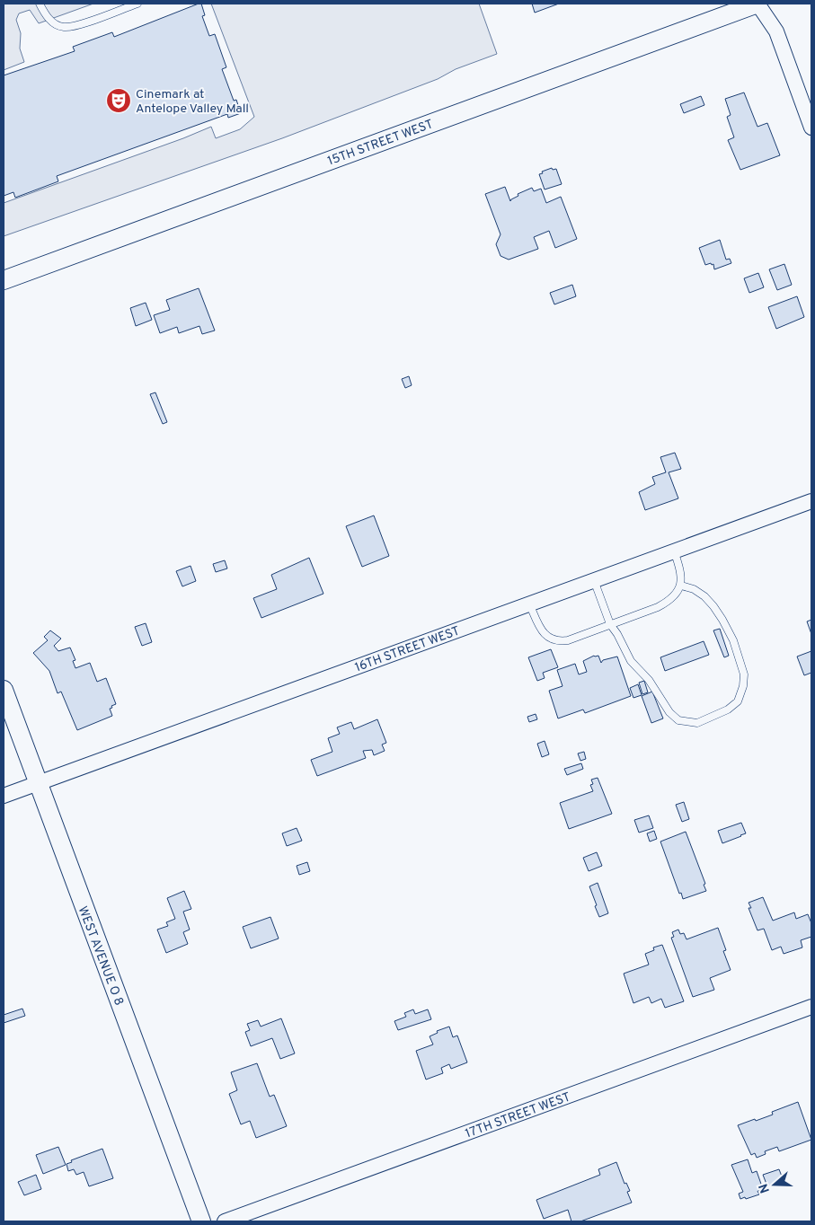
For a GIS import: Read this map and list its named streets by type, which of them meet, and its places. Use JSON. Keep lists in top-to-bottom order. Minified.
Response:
{"streets":{"street":["15TH STREET WEST","16TH STREET WEST","WEST AVENUE O 8","17TH STREET WEST"]},"crossings":[["16TH STREET WEST","WEST AVENUE O 8"]],"places":{"theatre":["Cinemark at Antelope Valley Mall"]},"north":"left"}
